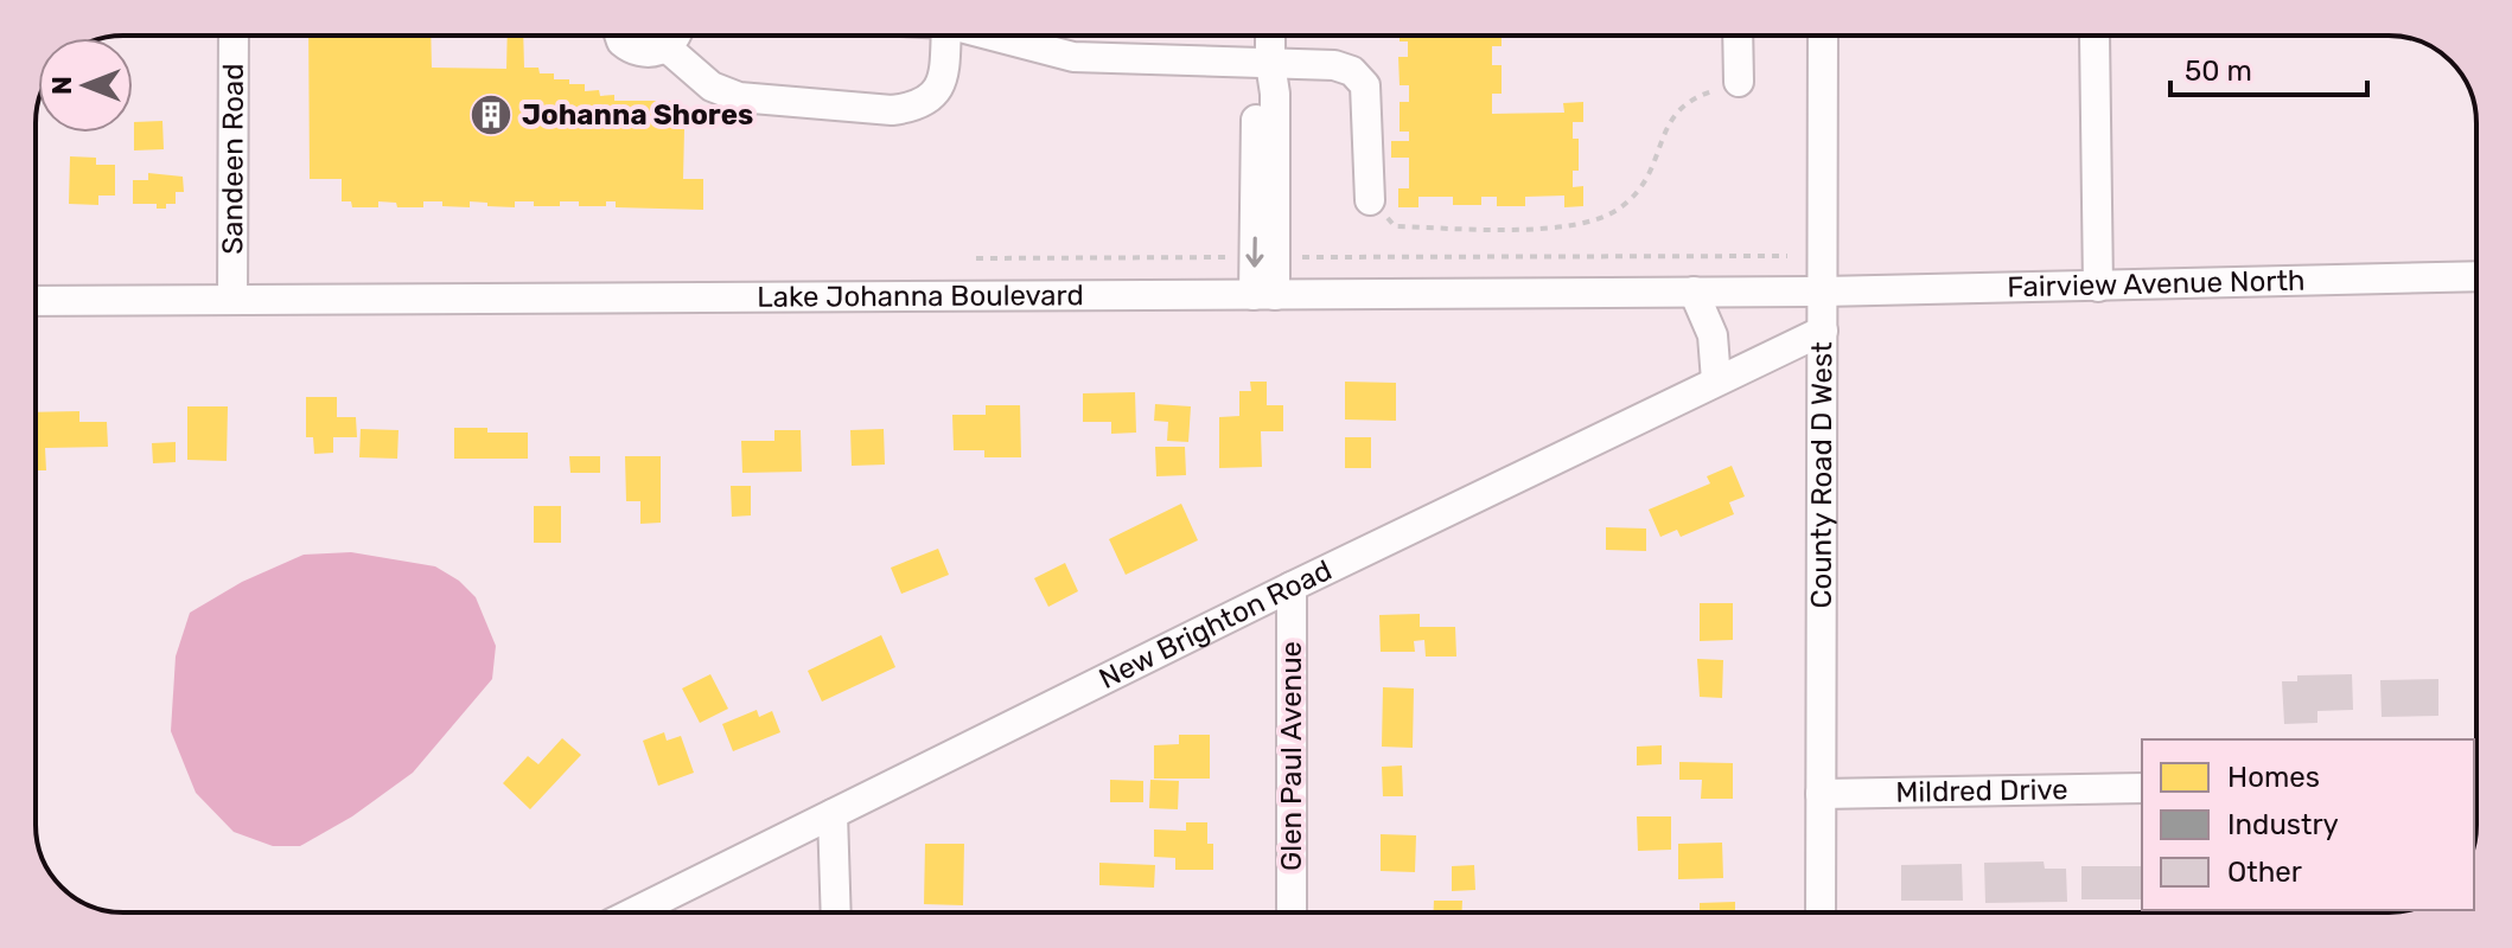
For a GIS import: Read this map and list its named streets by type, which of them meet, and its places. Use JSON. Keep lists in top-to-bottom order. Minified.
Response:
{"streets":{"street":["Sandeen Road","Fairview Avenue North","Lake Johanna Boulevard","County Road D West","New Brighton Road","Glen Paul Avenue","Mildred Drive"]},"crossings":[["Sandeen Road","Lake Johanna Boulevard"],["Fairview Avenue North","Lake Johanna Boulevard"],["Fairview Avenue North","County Road D West"],["Lake Johanna Boulevard","County Road D West"],["County Road D West","New Brighton Road"],["County Road D West","Mildred Drive"],["New Brighton Road","Glen Paul Avenue"]],"places":{"building":["Johanna Shores"]},"legend":["Homes","Industry","Other"],"scale_bar":"50 m","north":"left"}
